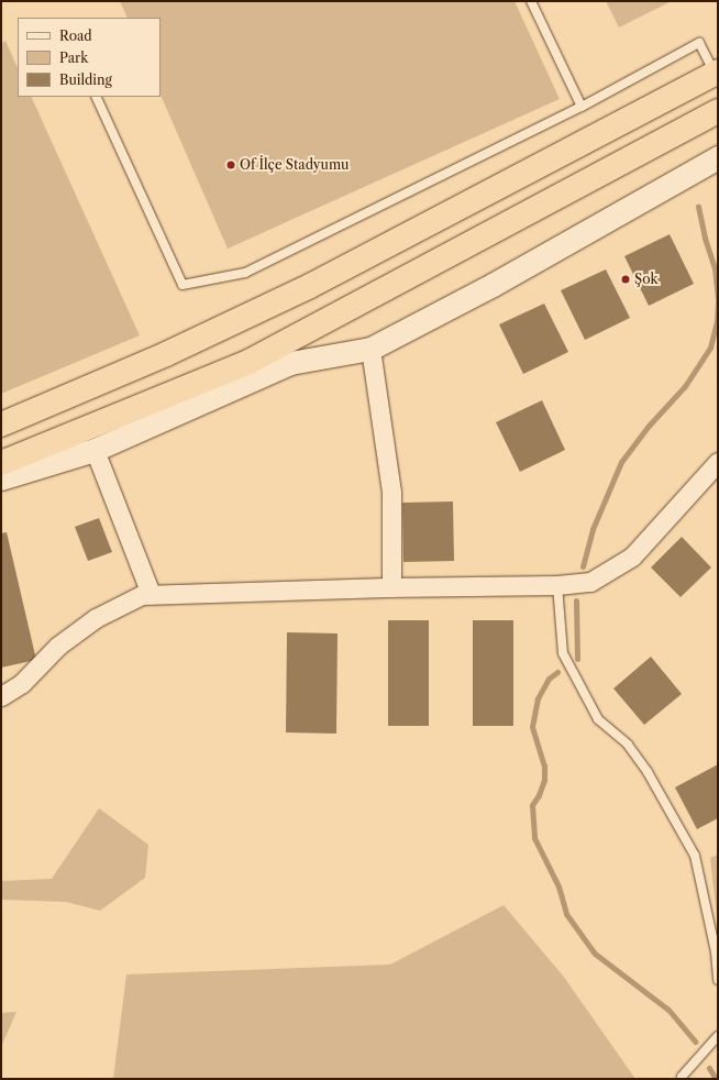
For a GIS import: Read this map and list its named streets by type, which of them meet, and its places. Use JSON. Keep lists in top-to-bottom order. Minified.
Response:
{"places":["Of İlçe Stadyumu","Şok"],"legend":["Road","Park","Building"]}
